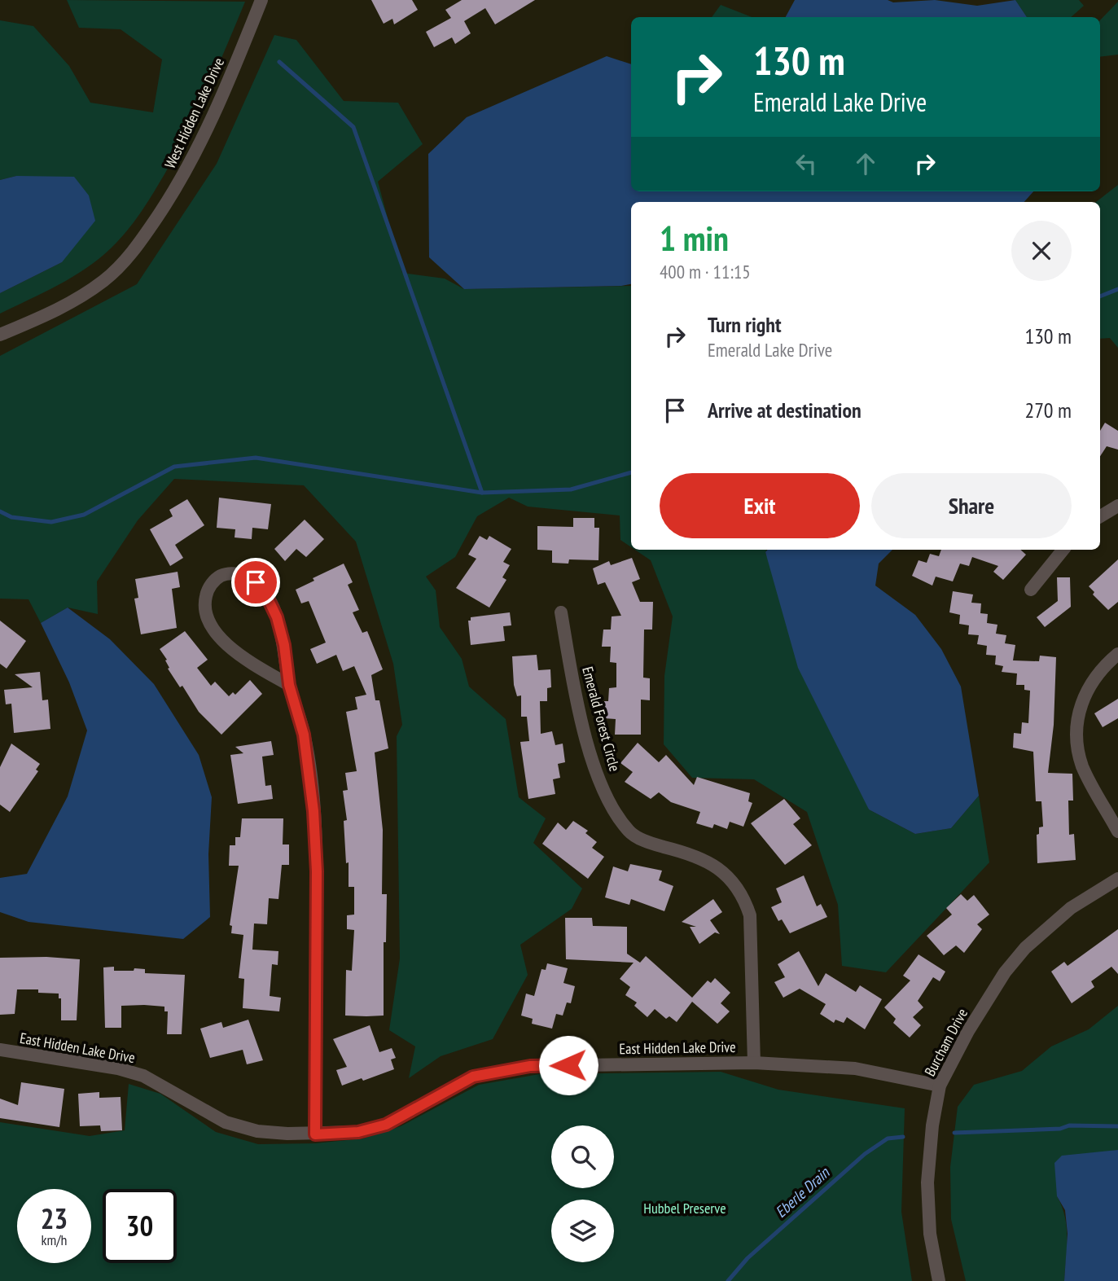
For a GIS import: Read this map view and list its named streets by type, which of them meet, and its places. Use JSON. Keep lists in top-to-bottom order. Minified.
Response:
{"streets":{"street":["West Hidden Lake Drive","Emerald Forest Circle","Burcham Drive","East Hidden Lake Drive"]},"crossings":[["Emerald Forest Circle","East Hidden Lake Drive"],["Burcham Drive","East Hidden Lake Drive"]],"water":["Eberle Drain"],"parks":["Hubbel Preserve"],"page":{"turn":["130 m","Emerald Lake Drive"],"heading":["1 min","400 m · 11:15"],"list":[{"name":"Turn right","note":"Emerald Lake Drive","value":"130 m"},{"name":"Arrive at destination","value":"270 m"}],"buttons":["Exit","Share"],"speed":"23 km/h","limit":"30"}}
